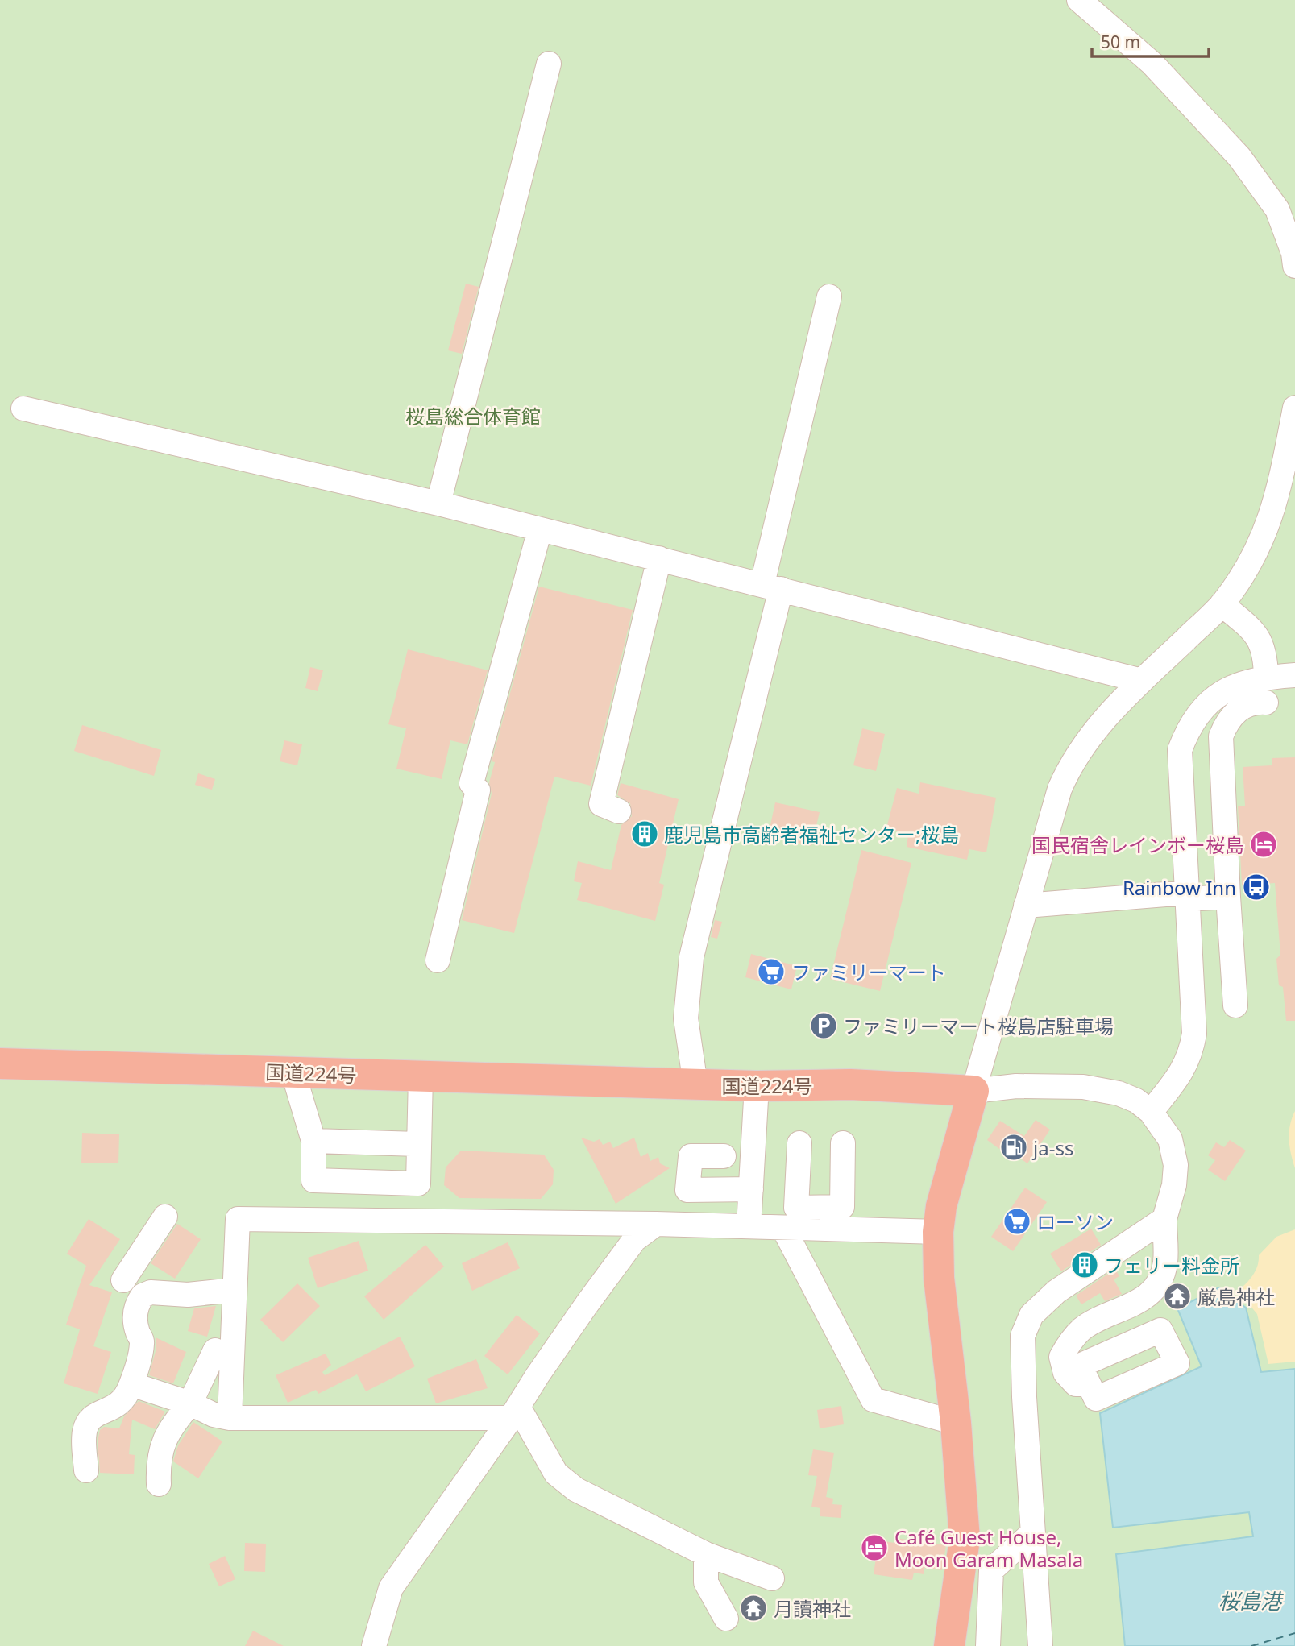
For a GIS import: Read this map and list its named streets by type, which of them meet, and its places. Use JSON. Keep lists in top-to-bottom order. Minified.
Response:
{"streets":{"highway":["国道224号"]},"water":["桜島港"],"parks":["桜島総合体育館"],"places":{"building":["鹿児島市高齢者福祉センター;桜島","フェリー料金所"],"hotel":["国民宿舎レインボー桜島","Café Guest House, Moon Garam Masala"],"bus stop":["Rainbow Inn"],"supermarket":["ファミリーマート","ローソン"],"parking":["ファミリーマート桜島店駐車場"],"fuel station":["ja-ss"],"temple":["厳島神社","月讀神社"]},"scale_bar":"50 m"}
